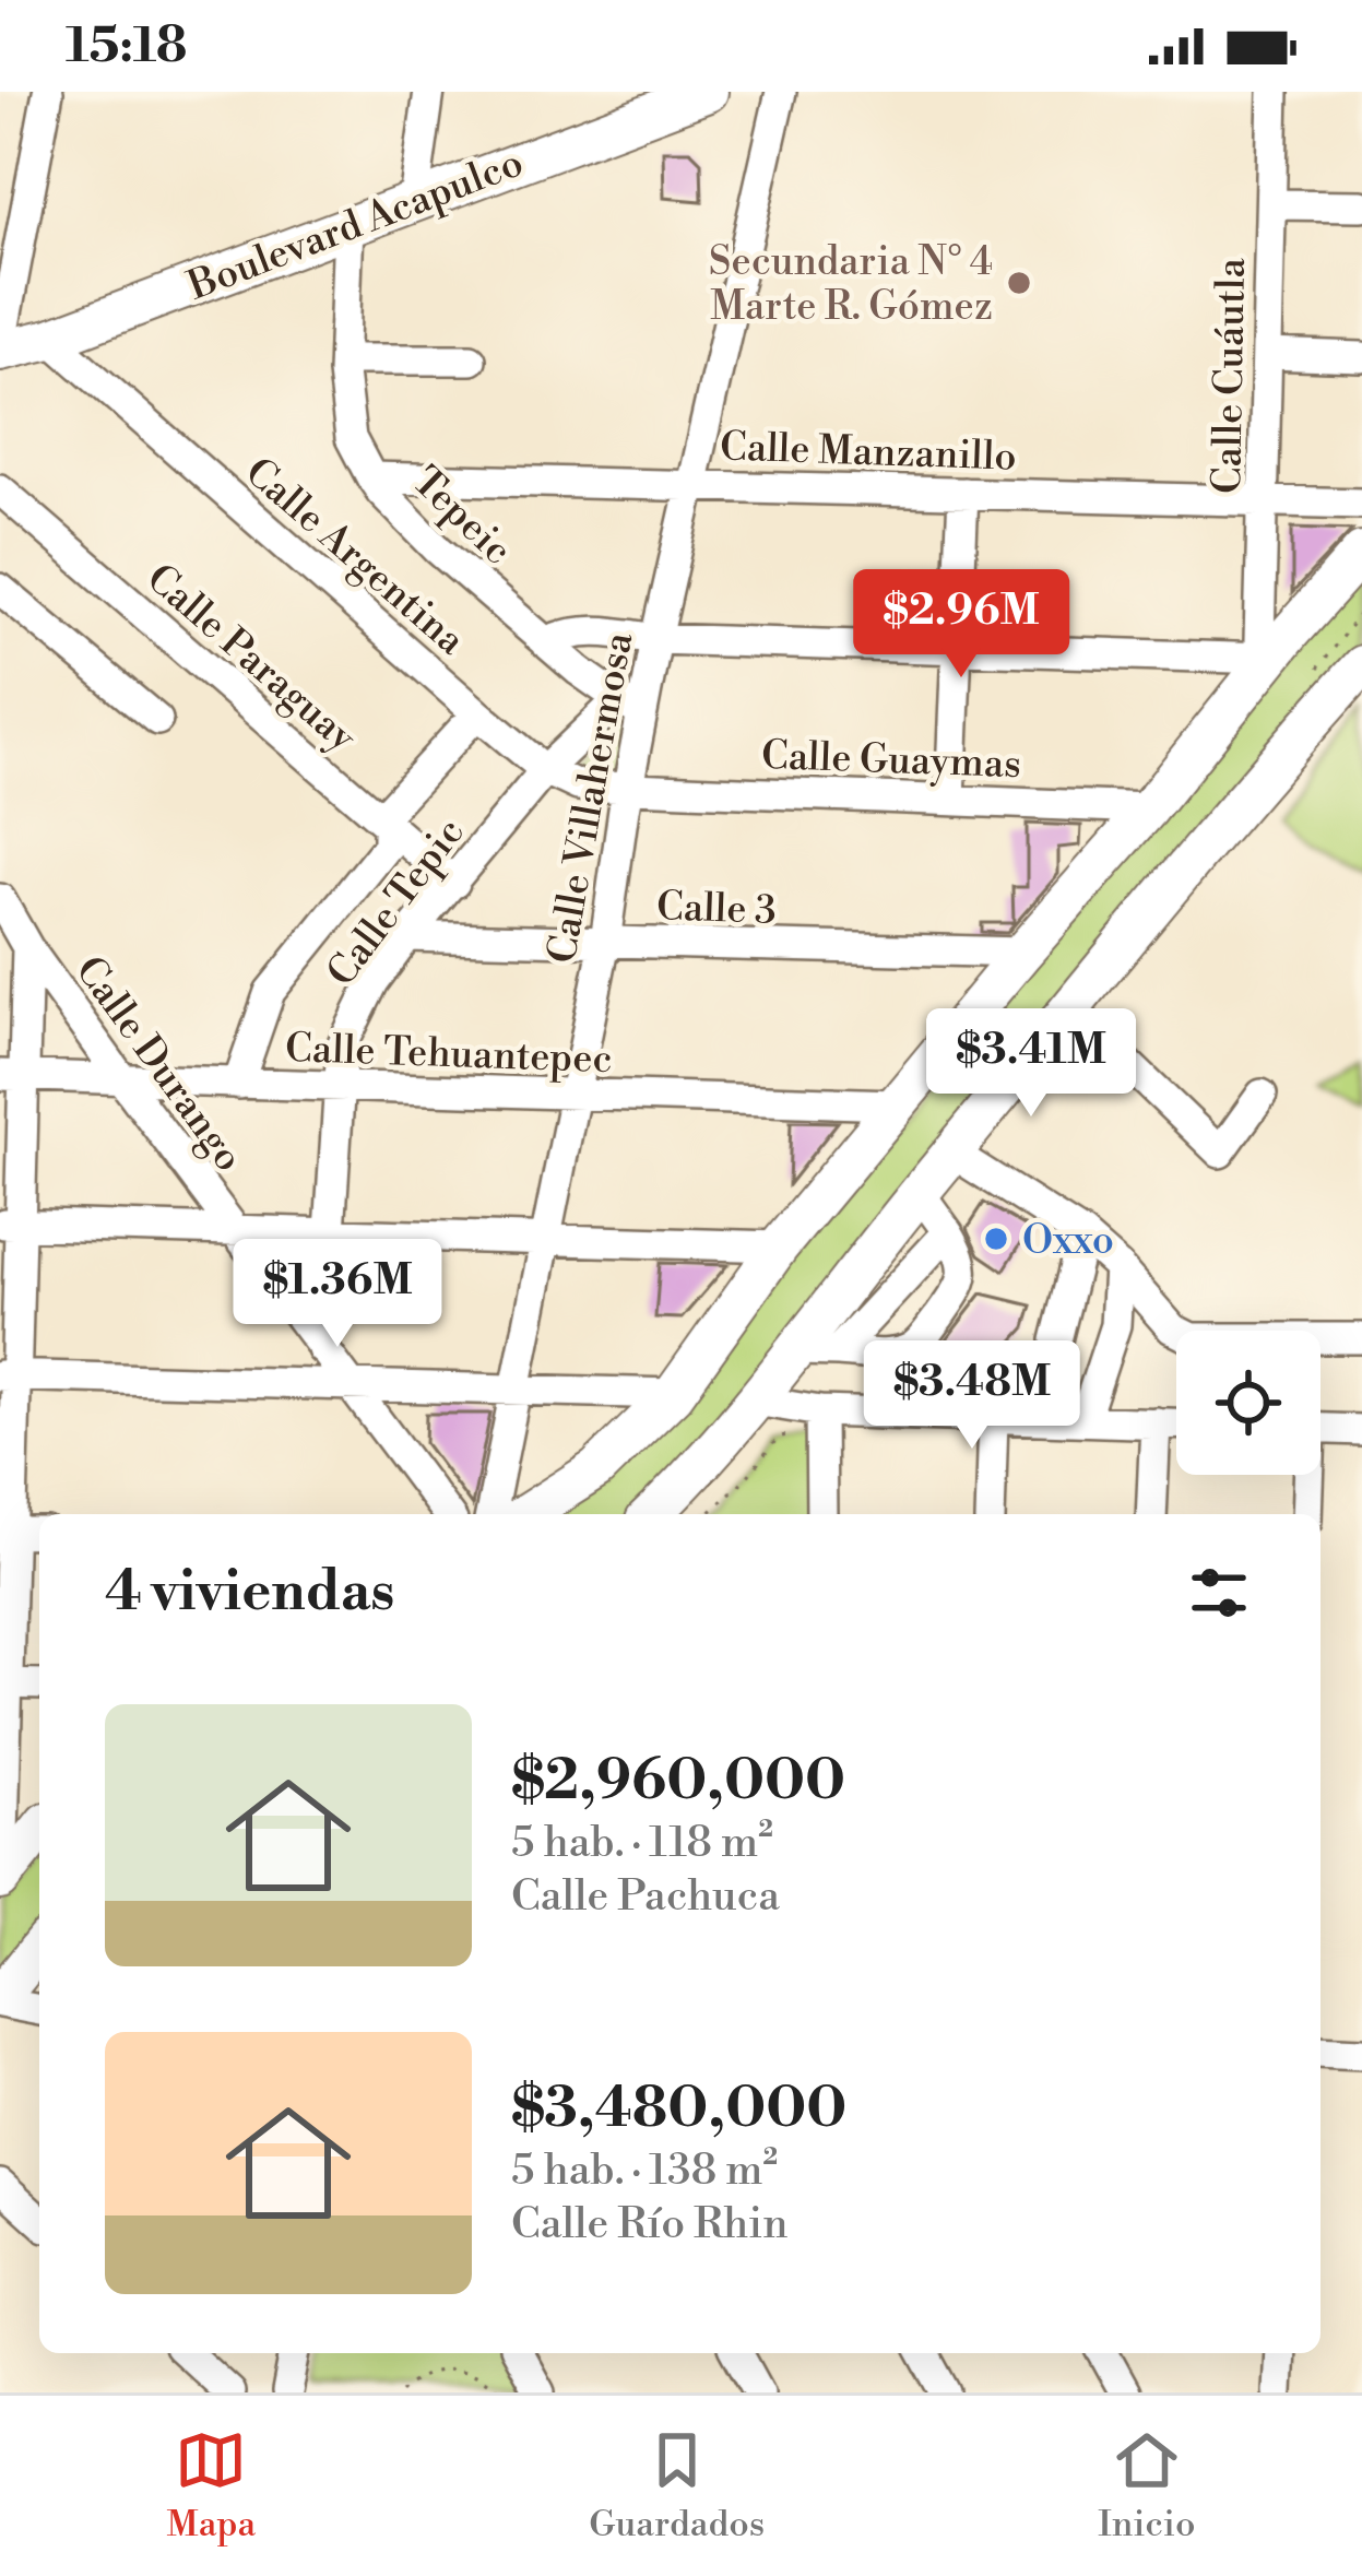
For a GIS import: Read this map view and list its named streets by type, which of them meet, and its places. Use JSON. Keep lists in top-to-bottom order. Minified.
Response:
{"streets":{"main road":["Boulevard Acapulco"],"street":["Calle Cuáutla","Calle Manzanillo","Tepeic","Calle Argentina","Calle Paraguay","Calle Guaymas","Calle Villahermosa","Calle Tepic","Calle 3","Calle Tehuantepec","Calle Durango"]},"crossings":[["Boulevard Acapulco","Tepeic"],["Boulevard Acapulco","Calle Argentina"],["Calle Cuáutla","Calle Manzanillo"],["Calle Manzanillo","Tepeic"],["Calle Manzanillo","Calle Villahermosa"],["Tepeic","Calle Villahermosa"],["Tepeic","Calle Tepic"],["Calle Argentina","Calle Guaymas"],["Calle Argentina","Calle Villahermosa"],["Calle Argentina","Calle Tepic"],["Calle Paraguay","Calle Tepic"],["Calle Guaymas","Calle Villahermosa"],["Calle Villahermosa","Calle Tepic"],["Calle Villahermosa","Calle 3"],["Calle Villahermosa","Calle Tehuantepec"],["Calle Tepic","Calle 3"],["Calle Tepic","Calle Tehuantepec"],["Calle Tepic","Calle Durango"],["Calle Tehuantepec","Calle Durango"]],"places":["Secundaria N° 4 Marte R. Gómez","Oxxo"],"page":{"status":"15:18","price":["$2.96M","$3.41M","$1.36M","$3.48M"],"heading":"4 viviendas","list":[{"name":"$2,960,000","note":"5 hab. · 118 m² · Calle Pachuca"},{"name":"$3,480,000","note":"5 hab. · 138 m² · Calle Río Rhin"}],"tabs":["Mapa","Guardados","Inicio"]}}
